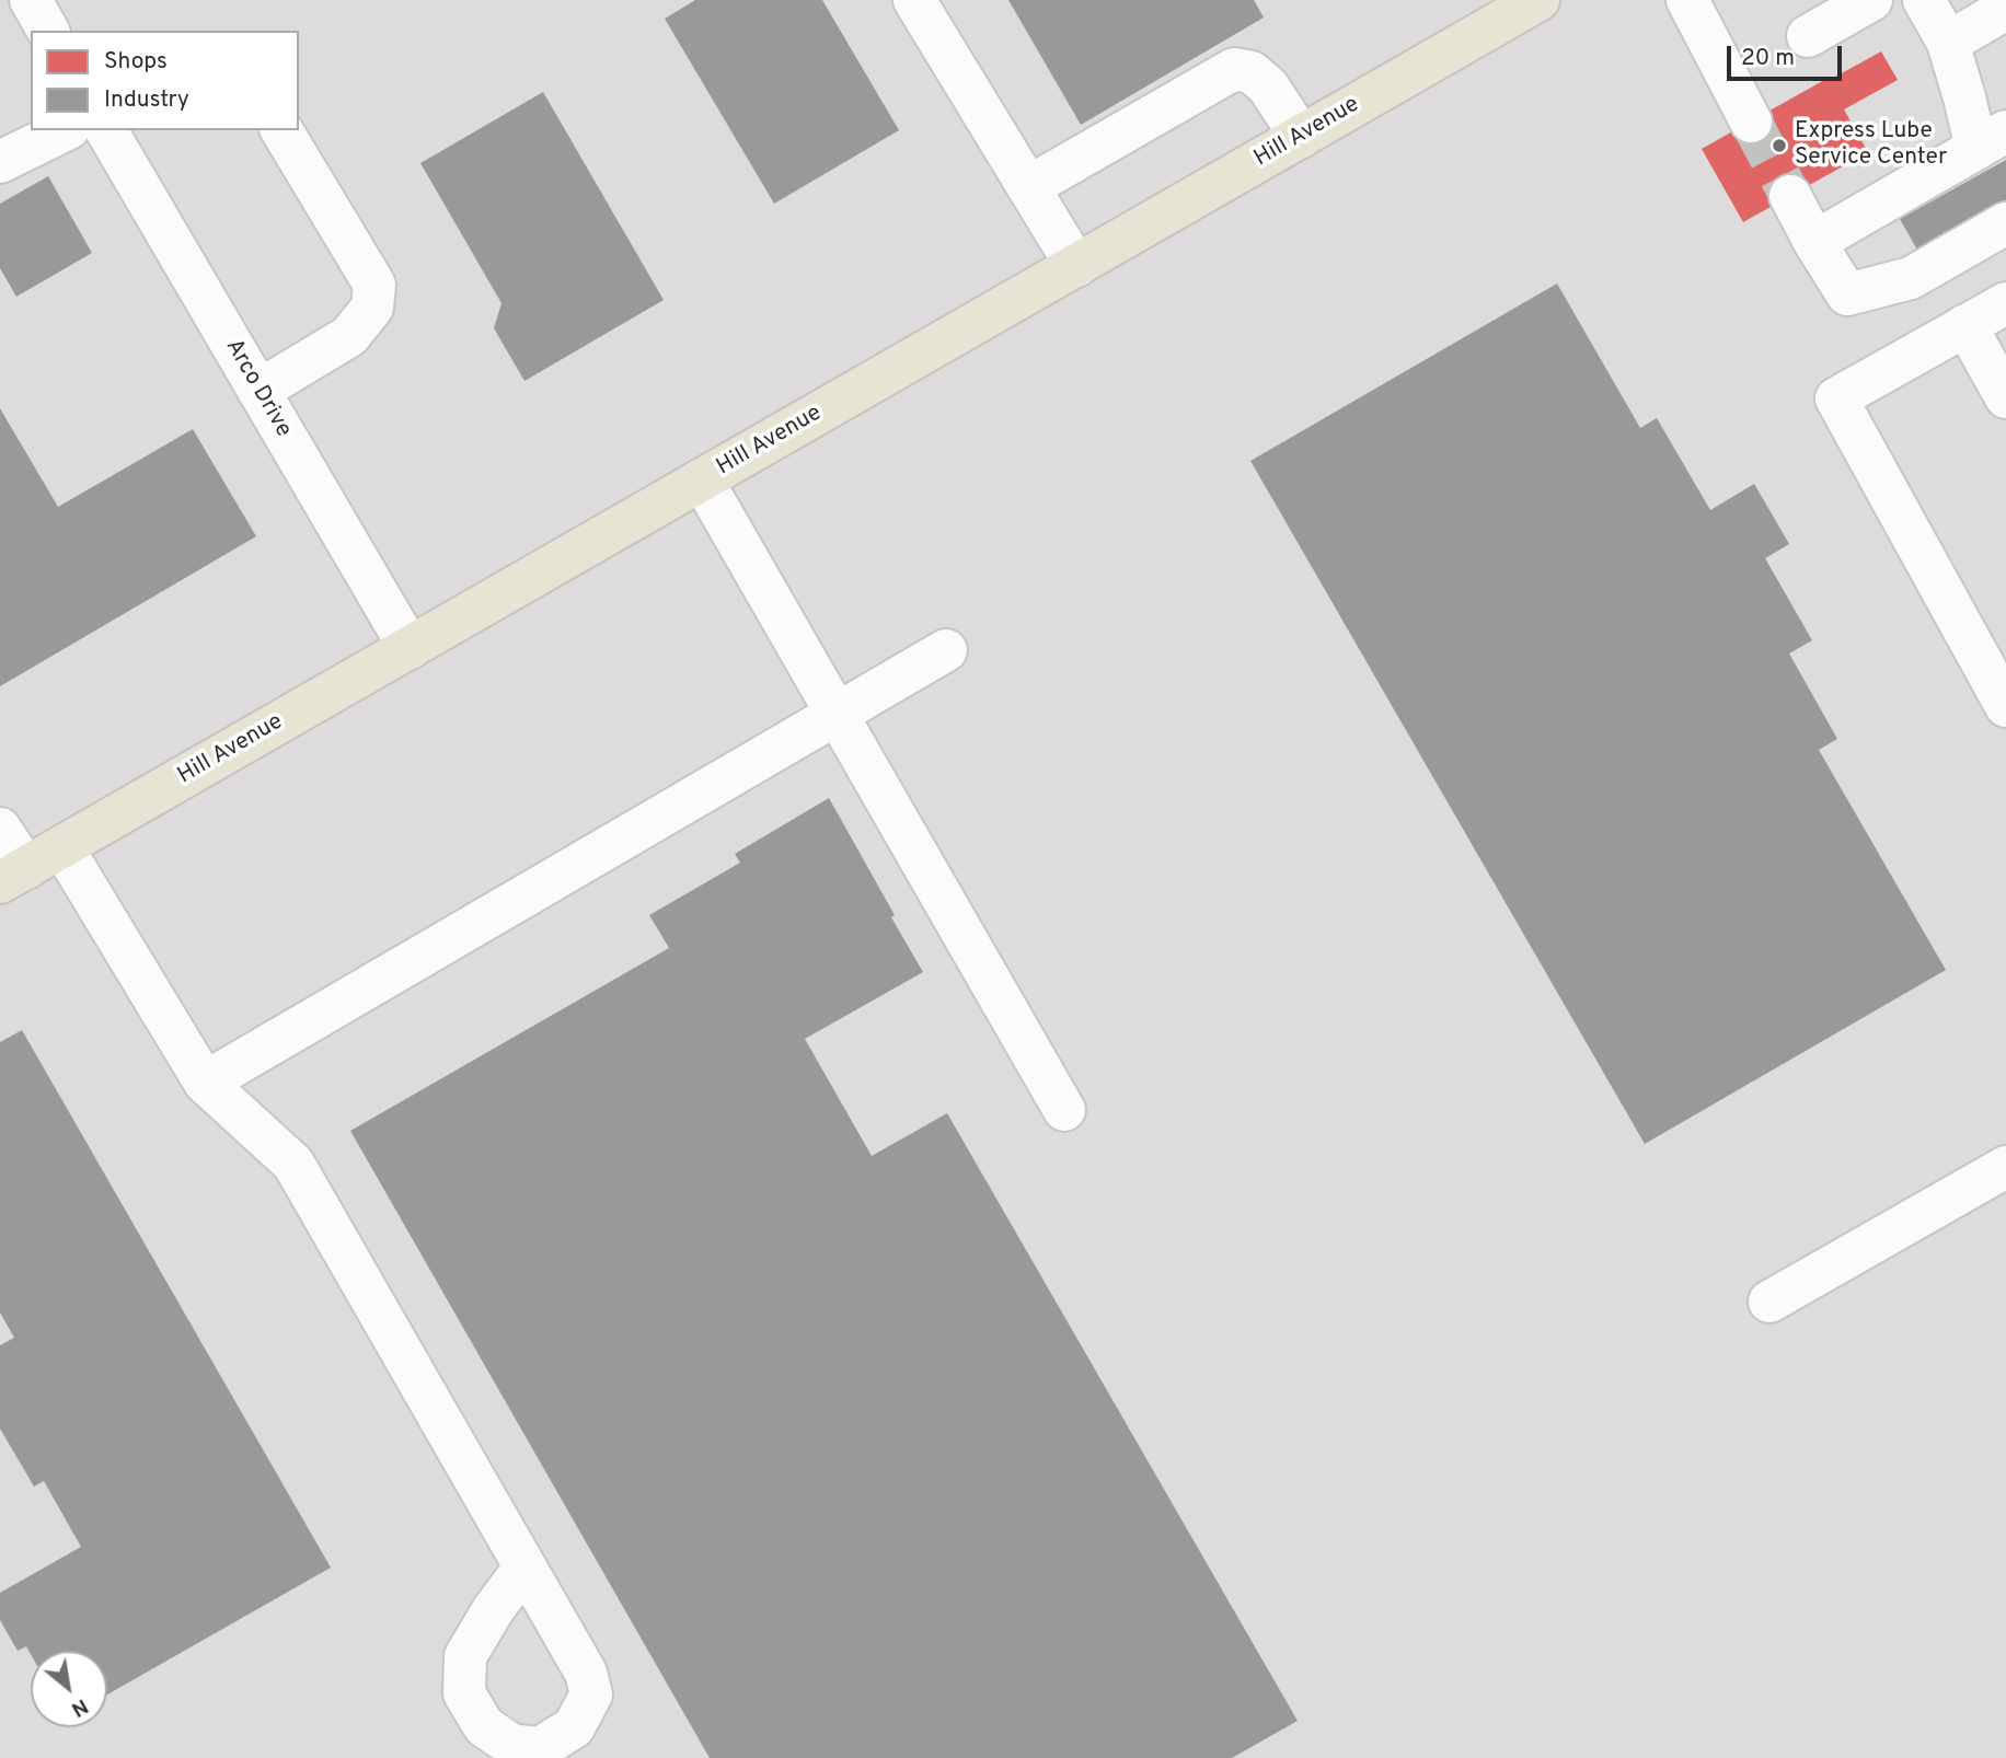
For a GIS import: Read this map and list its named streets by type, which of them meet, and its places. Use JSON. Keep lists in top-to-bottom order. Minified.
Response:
{"streets":{"main road":["Hill Avenue"],"street":["Arco Drive"]},"crossings":[["Hill Avenue","Arco Drive"]],"places":["Express Lube Service Center"],"legend":["Shops","Industry"],"scale_bar":"20 m","north":"bottom right"}
